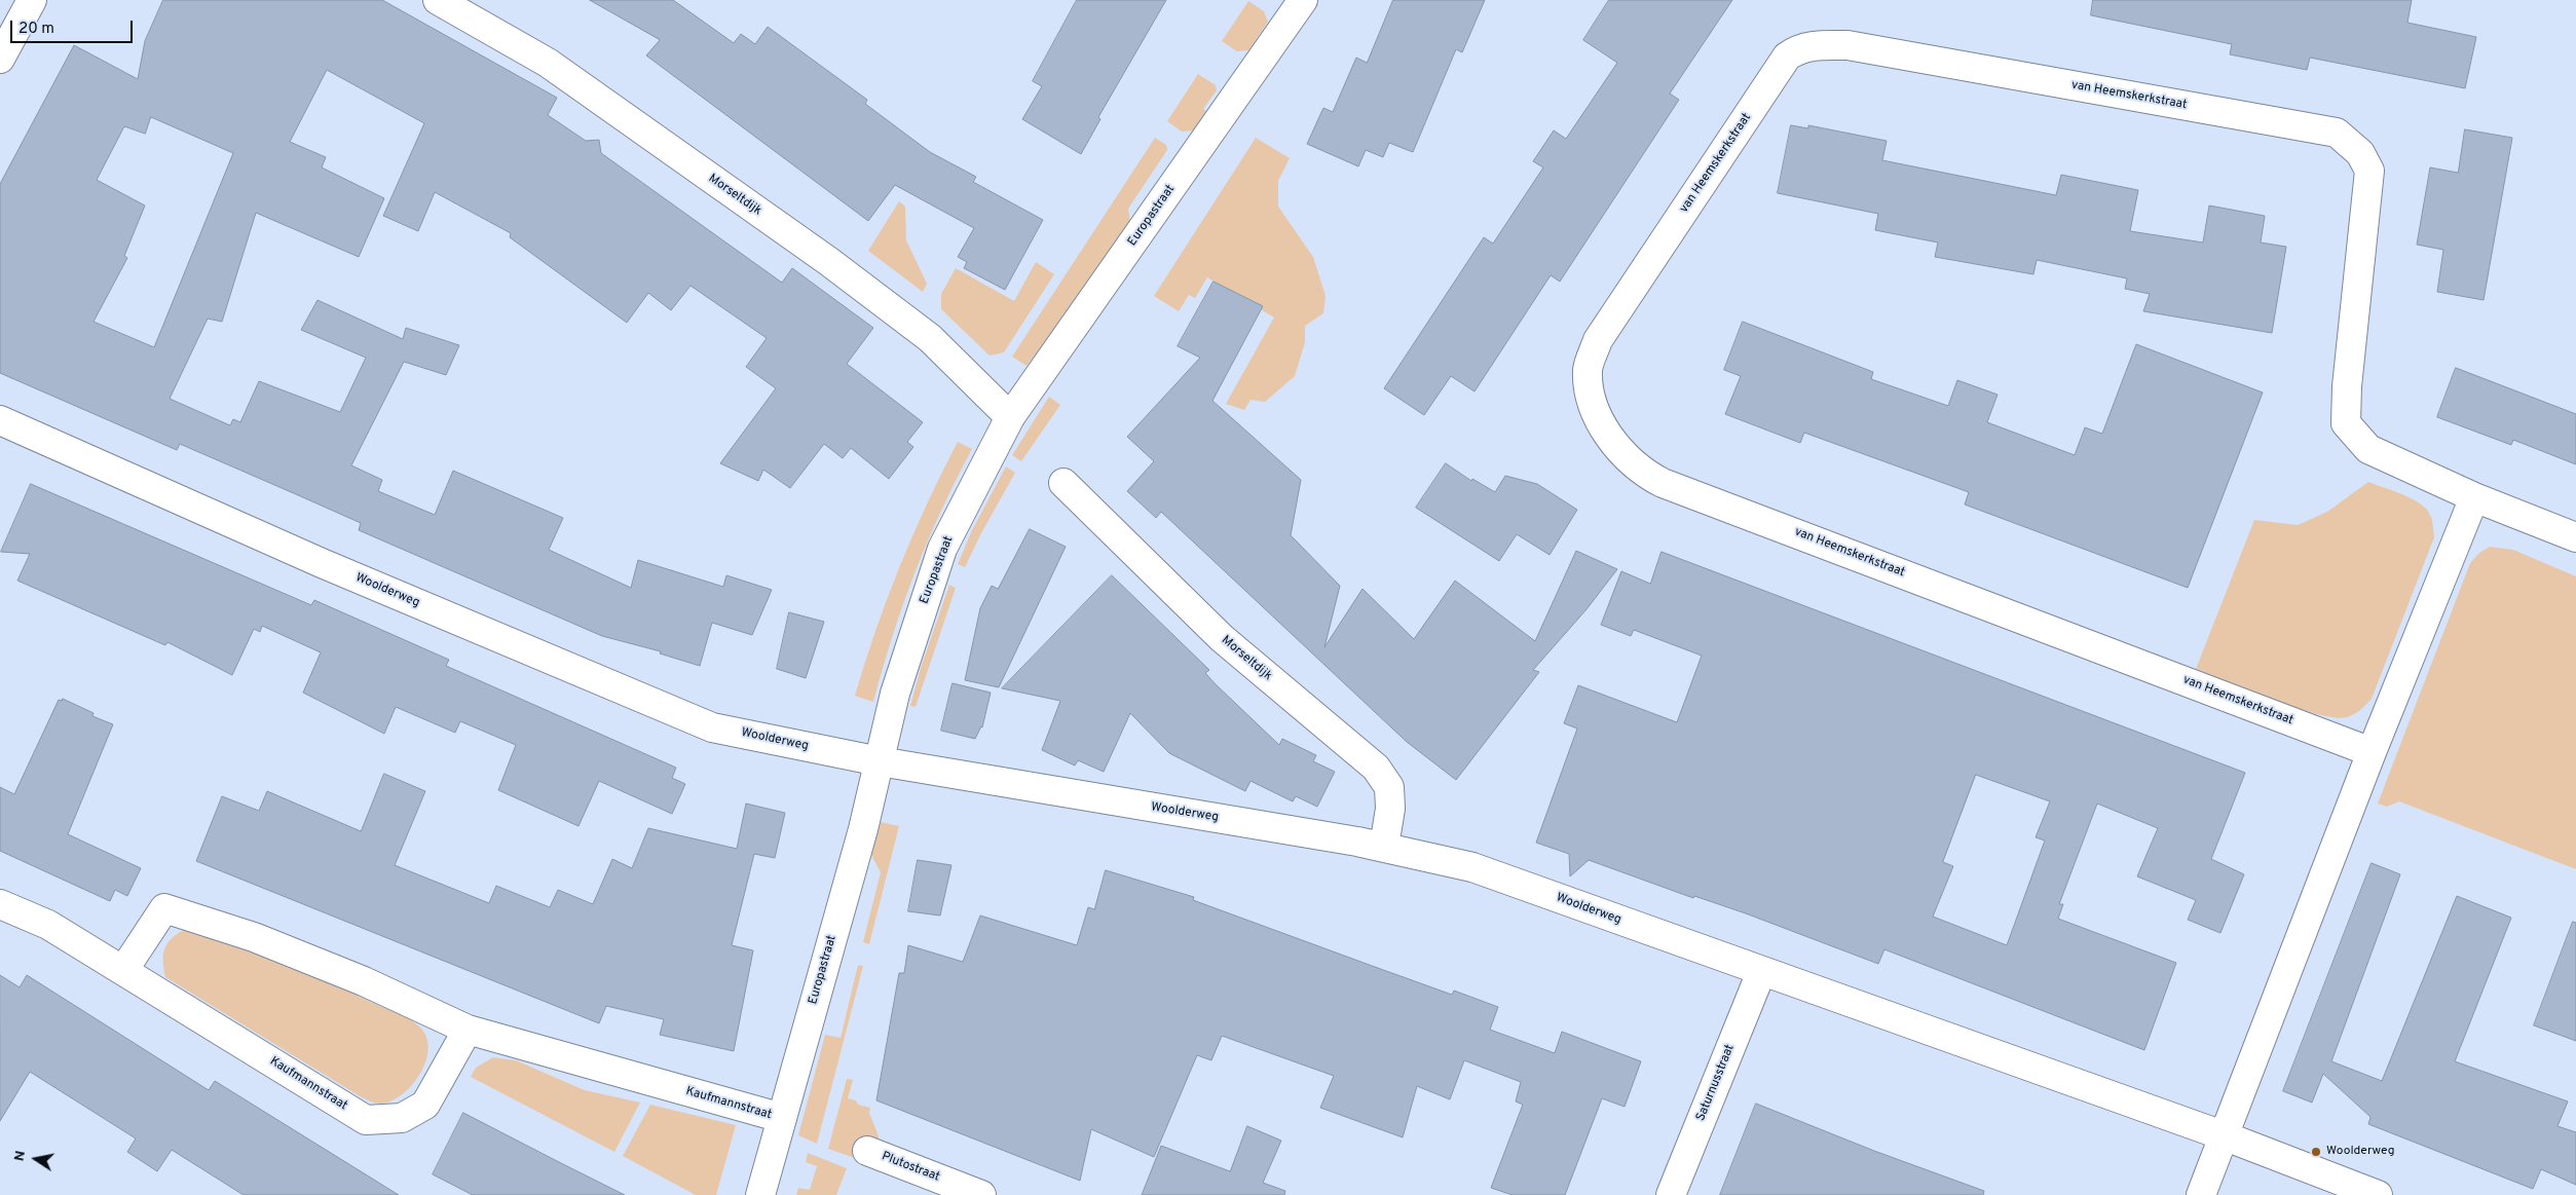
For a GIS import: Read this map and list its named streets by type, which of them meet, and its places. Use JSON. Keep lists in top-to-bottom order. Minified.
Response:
{"streets":{"street":["van Heemskerkstraat","Morseltdijk","Europastraat","Woolderweg","Saturnusstraat","Kaufmannstraat","Plutostraat"]},"crossings":[["Morseltdijk","Europastraat"],["Morseltdijk","Woolderweg"],["Europastraat","Woolderweg"],["Europastraat","Kaufmannstraat"],["Woolderweg","Saturnusstraat"]],"places":["Woolderweg"],"scale_bar":"20 m","north":"left"}
